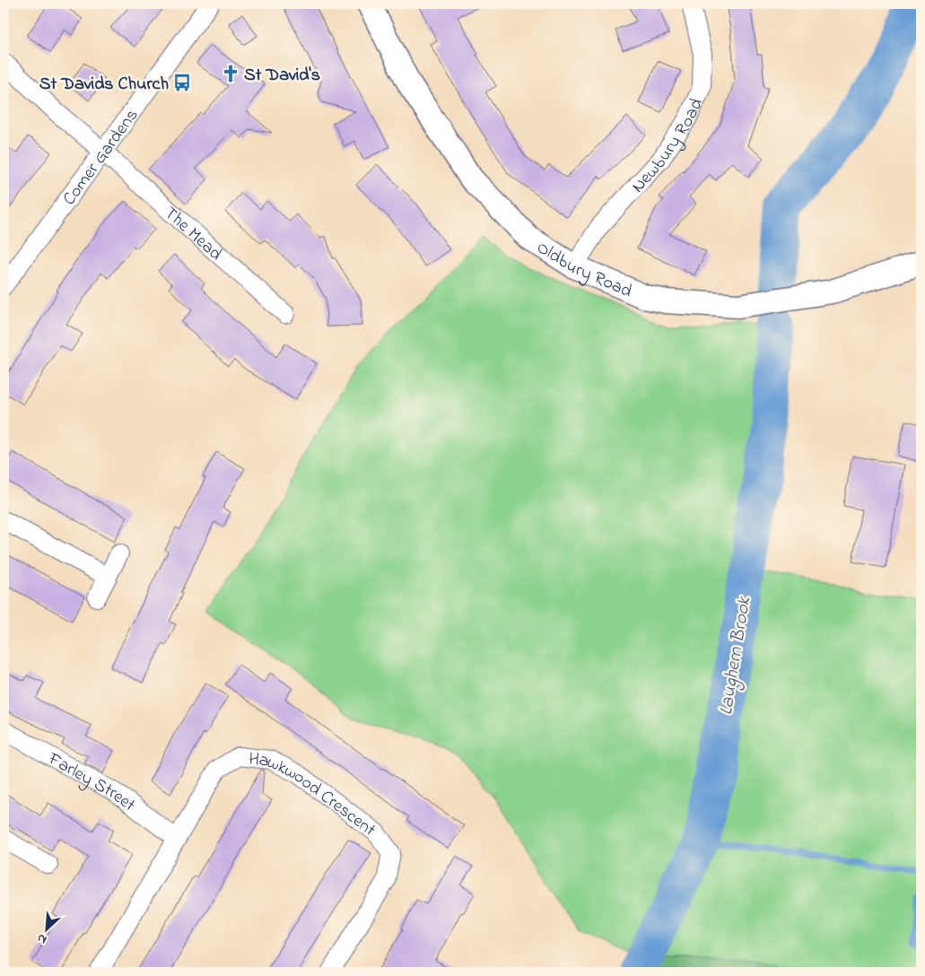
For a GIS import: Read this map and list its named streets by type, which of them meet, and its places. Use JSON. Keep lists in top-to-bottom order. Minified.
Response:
{"streets":{"street":["Newbury Road","Comer Gardens","The Mead","Oldbury Road","Farley Street","Hawkwood Crescent"]},"crossings":[["Newbury Road","Oldbury Road"],["Comer Gardens","The Mead"],["Farley Street","Hawkwood Crescent"]],"water":["Laughern Brook"],"places":{"church":["St David's"],"bus stop":["St Davids Church"]},"north":"bottom left"}
